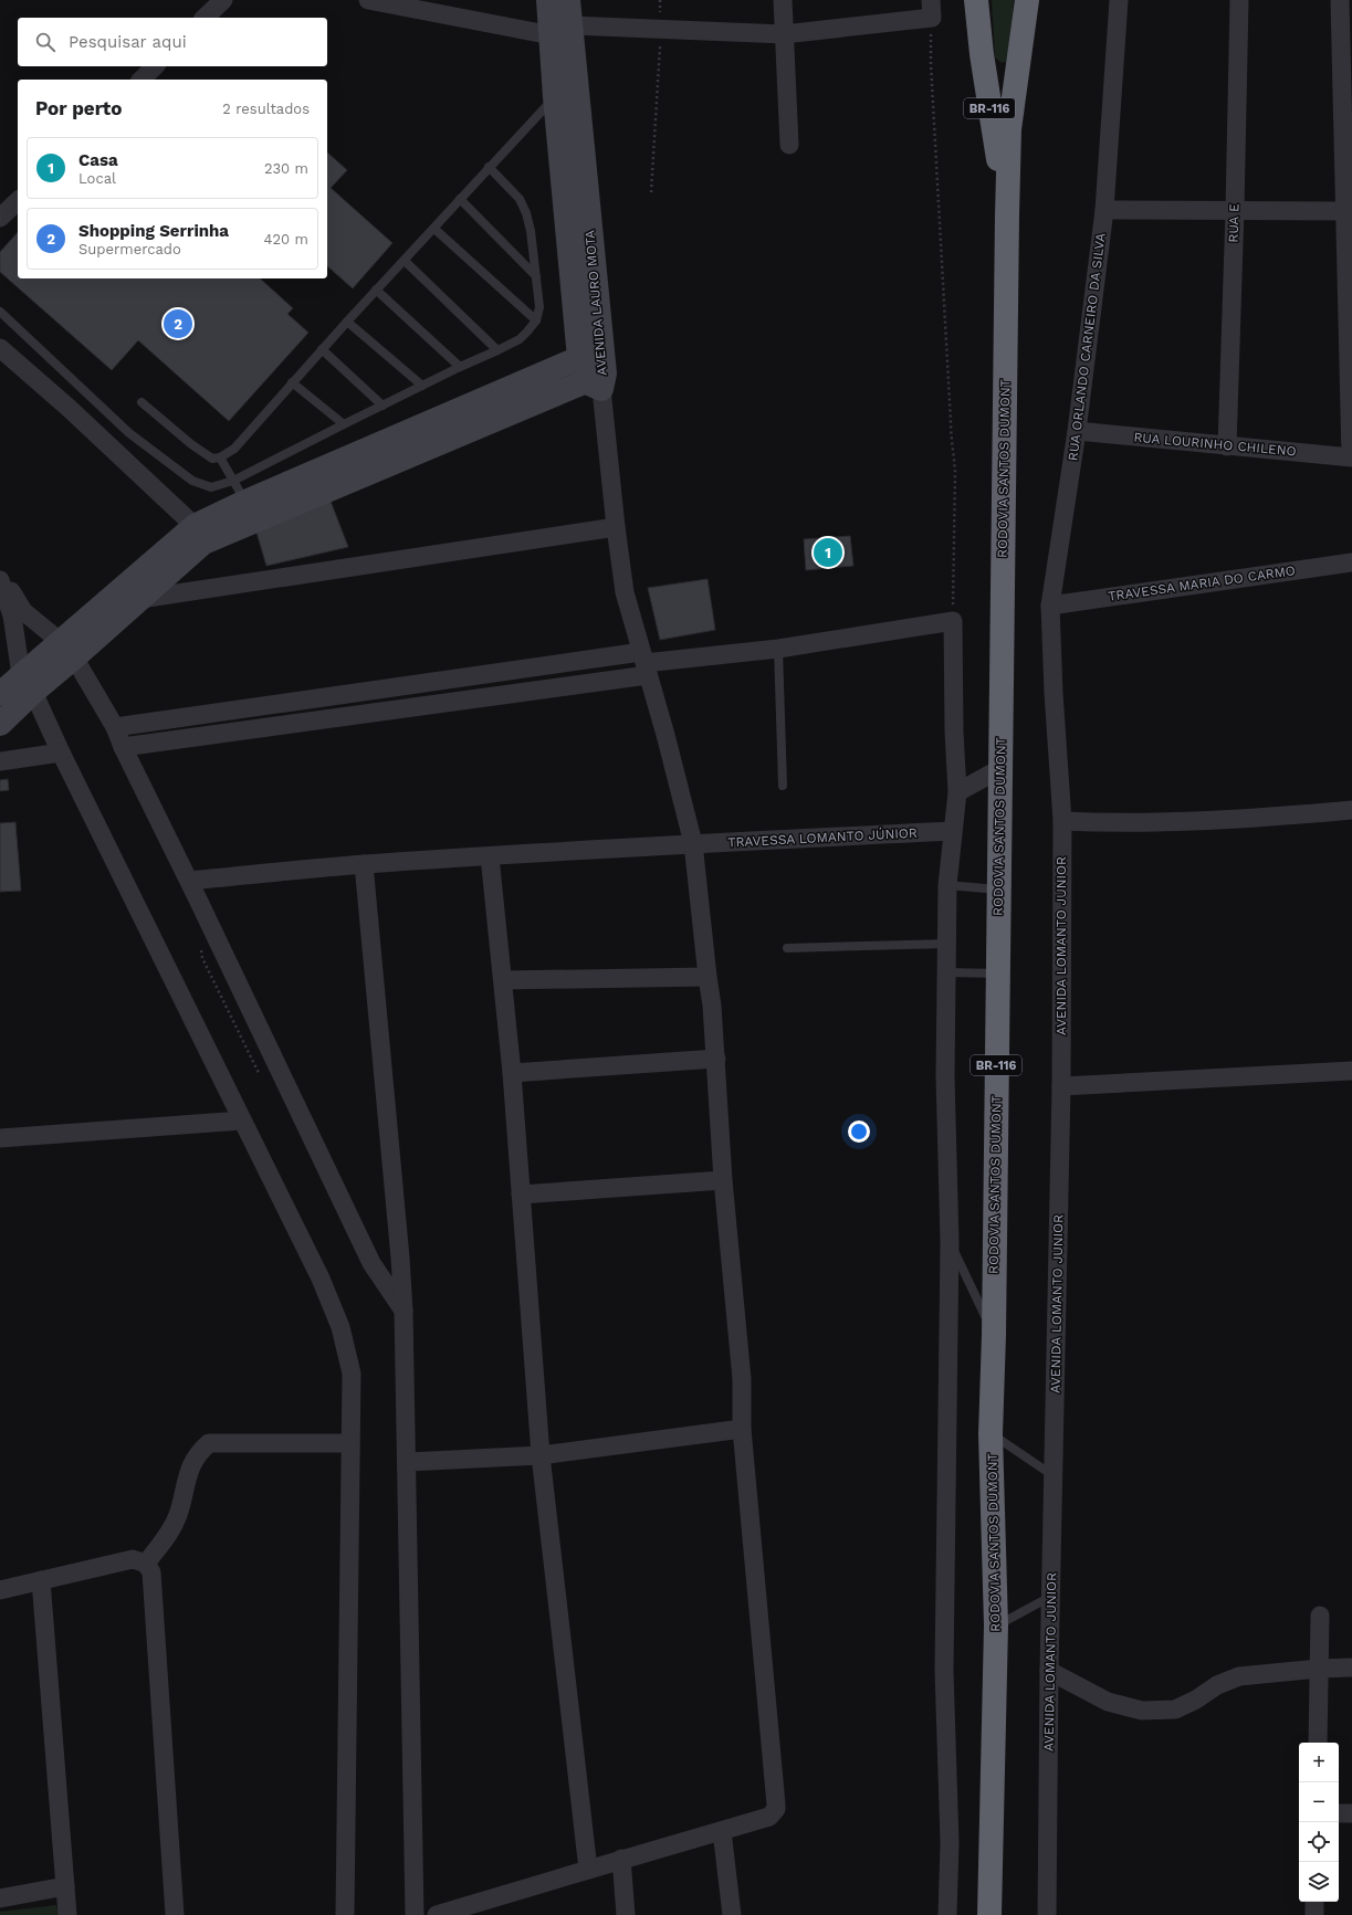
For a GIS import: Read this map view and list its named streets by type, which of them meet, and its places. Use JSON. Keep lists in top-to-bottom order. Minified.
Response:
{"streets":{"highway":["BR-116","RODOVIA SANTOS DUMONT"],"street":["RUA E","AVENIDA LAURO MOTA","RUA ORLANDO CARNEIRO DA SILVA","RUA LOURINHO CHILENO","TRAVESSA MARIA DO CARMO","TRAVESSA LOMANTO JÚNIOR","AVENIDA LOMANTO JUNIOR"]},"crossings":[["RUA E","RUA LOURINHO CHILENO"],["RUA ORLANDO CARNEIRO DA SILVA","RUA LOURINHO CHILENO"],["RUA ORLANDO CARNEIRO DA SILVA","TRAVESSA MARIA DO CARMO"],["RUA ORLANDO CARNEIRO DA SILVA","AVENIDA LOMANTO JUNIOR"]],"page":{"search":"Pesquisar aqui","heading":["Por perto","2 resultados"],"list":[{"mark":"1","name":"Casa","note":"Local","value":"230 m"},{"mark":"2","name":"Shopping Serrinha","note":"Supermercado","value":"420 m"}],"pins":["2","1"],"map_buttons":["+","−"]}}
